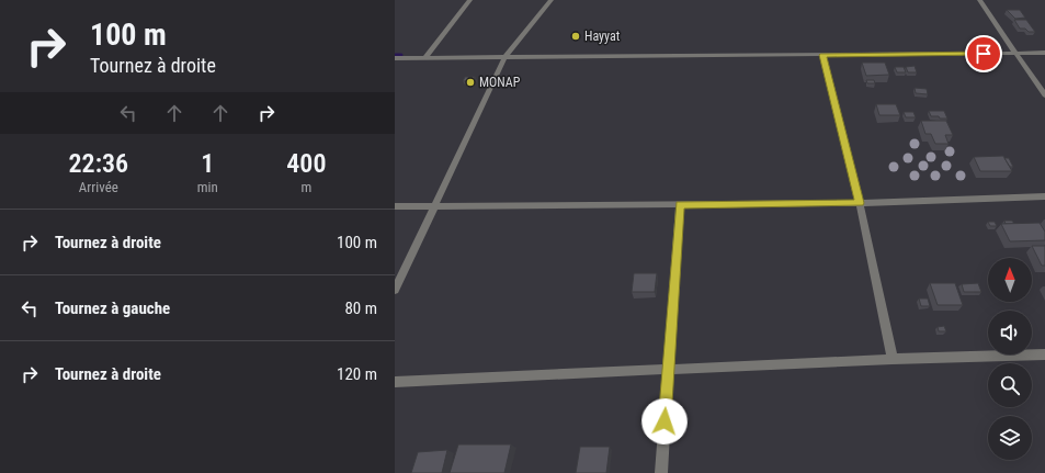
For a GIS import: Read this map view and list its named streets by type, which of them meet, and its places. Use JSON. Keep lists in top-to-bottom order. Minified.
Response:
{"places":["Hayyat","MONAP"],"north":"top","page":{"turn":["100 m","Tournez à droite"],"eta":["22:36","Arrivée","1","min","400","m"],"list":[{"name":"Tournez à droite","value":"100 m"},{"name":"Tournez à gauche","value":"80 m"},{"name":"Tournez à droite","value":"120 m"}]}}
